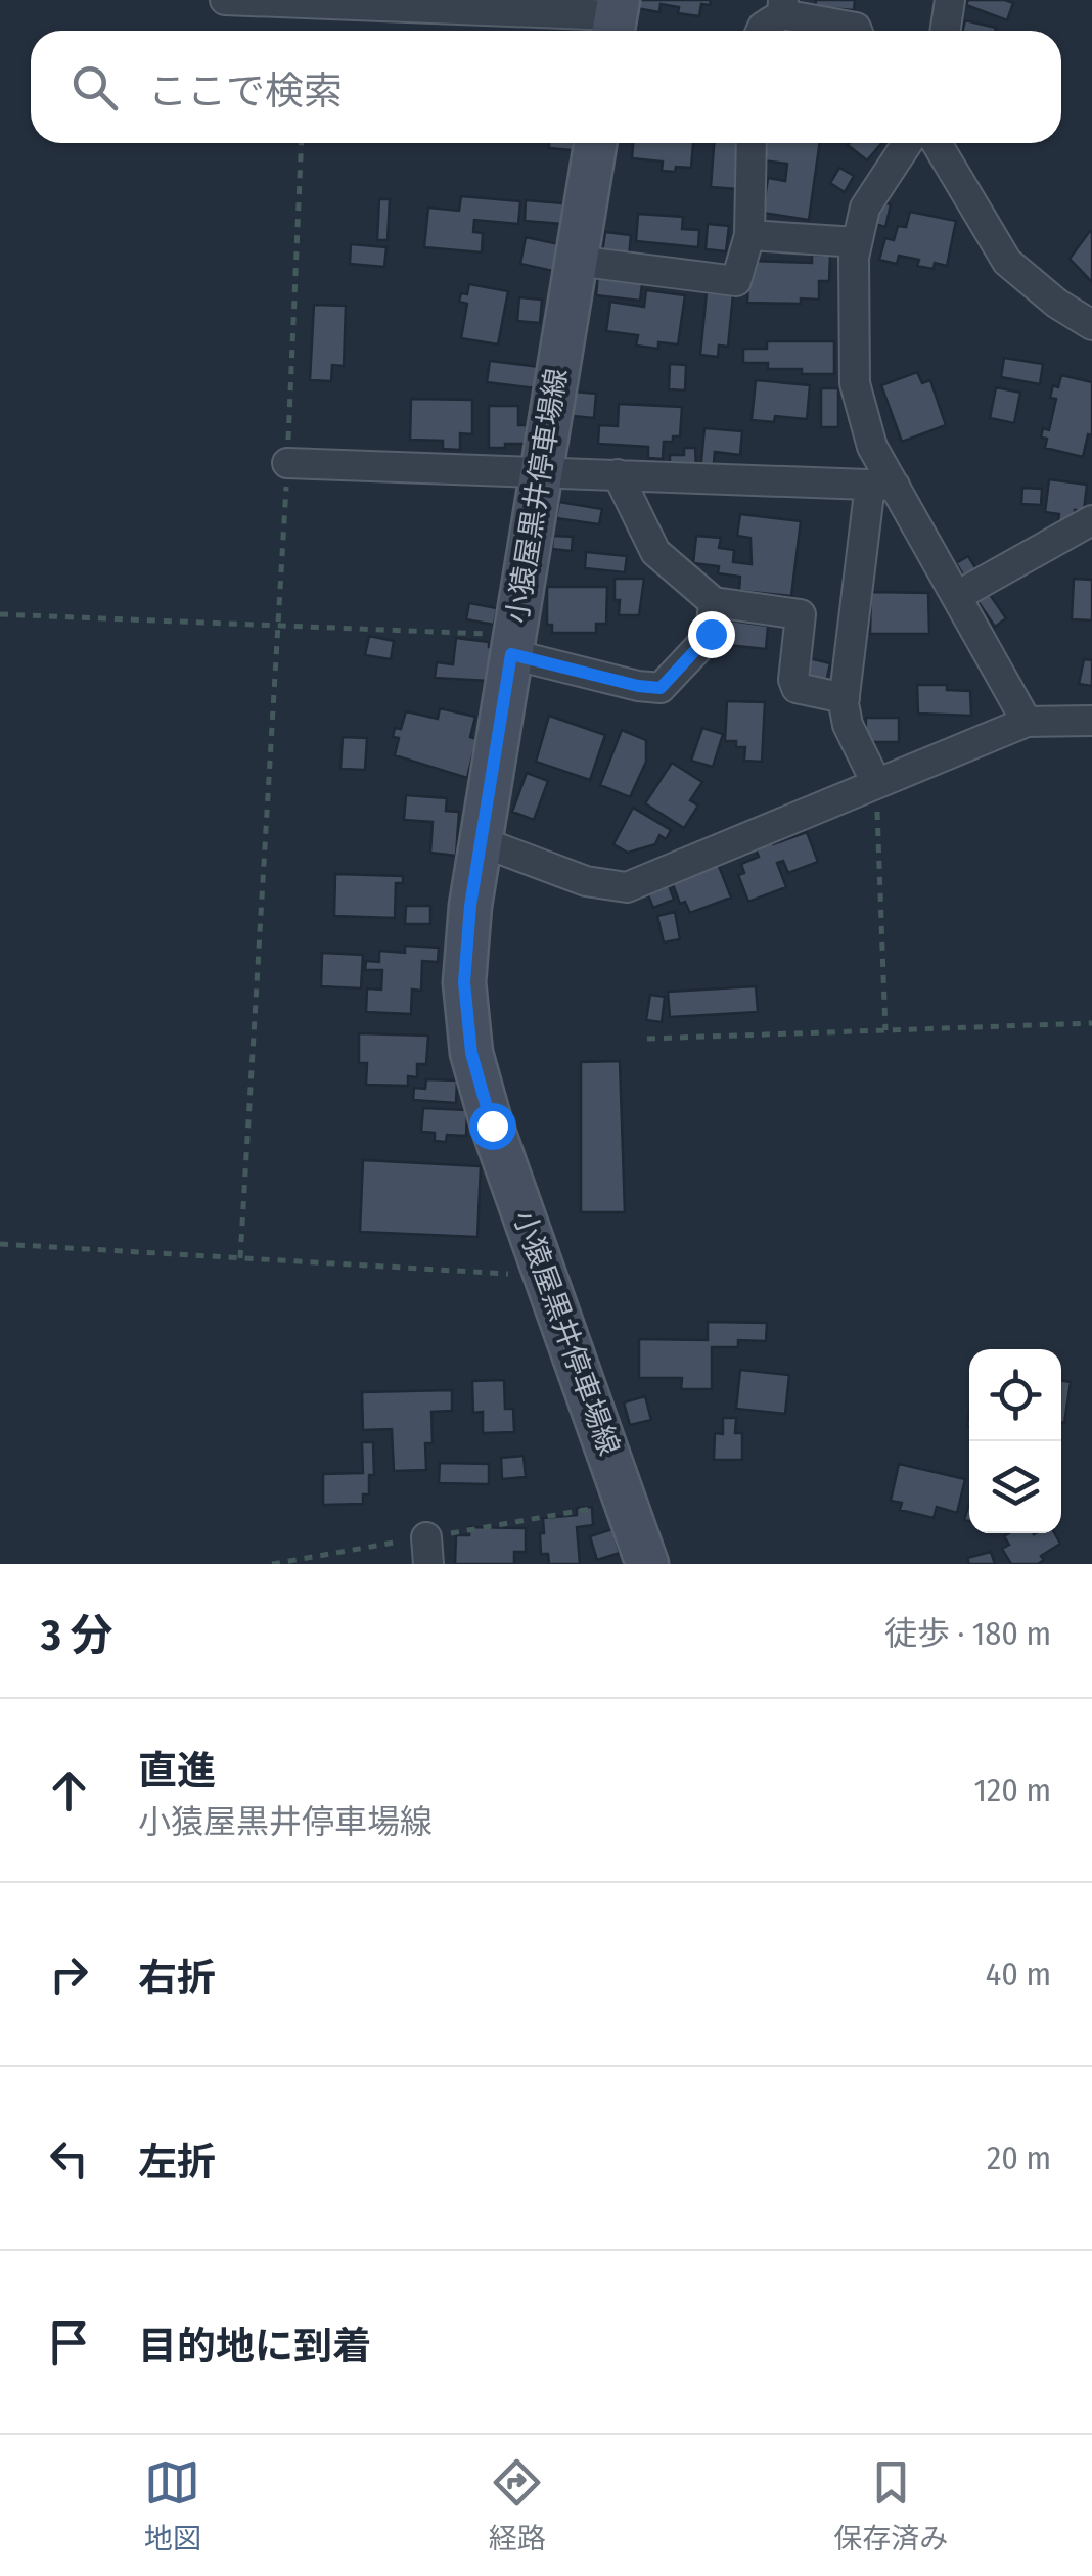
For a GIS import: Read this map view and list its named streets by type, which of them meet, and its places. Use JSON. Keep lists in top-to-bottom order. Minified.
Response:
{"streets":{"main road":["小猿屋黒井停車場線"]},"page":{"search":"ここで検索","heading":["3 分","徒歩 · 180 m"],"list":[["直進","小猿屋黒井停車場線","120 m"],["右折","40 m"],["左折","20 m"],"目的地に到着"],"nav":["地図","経路","保存済み"]}}
